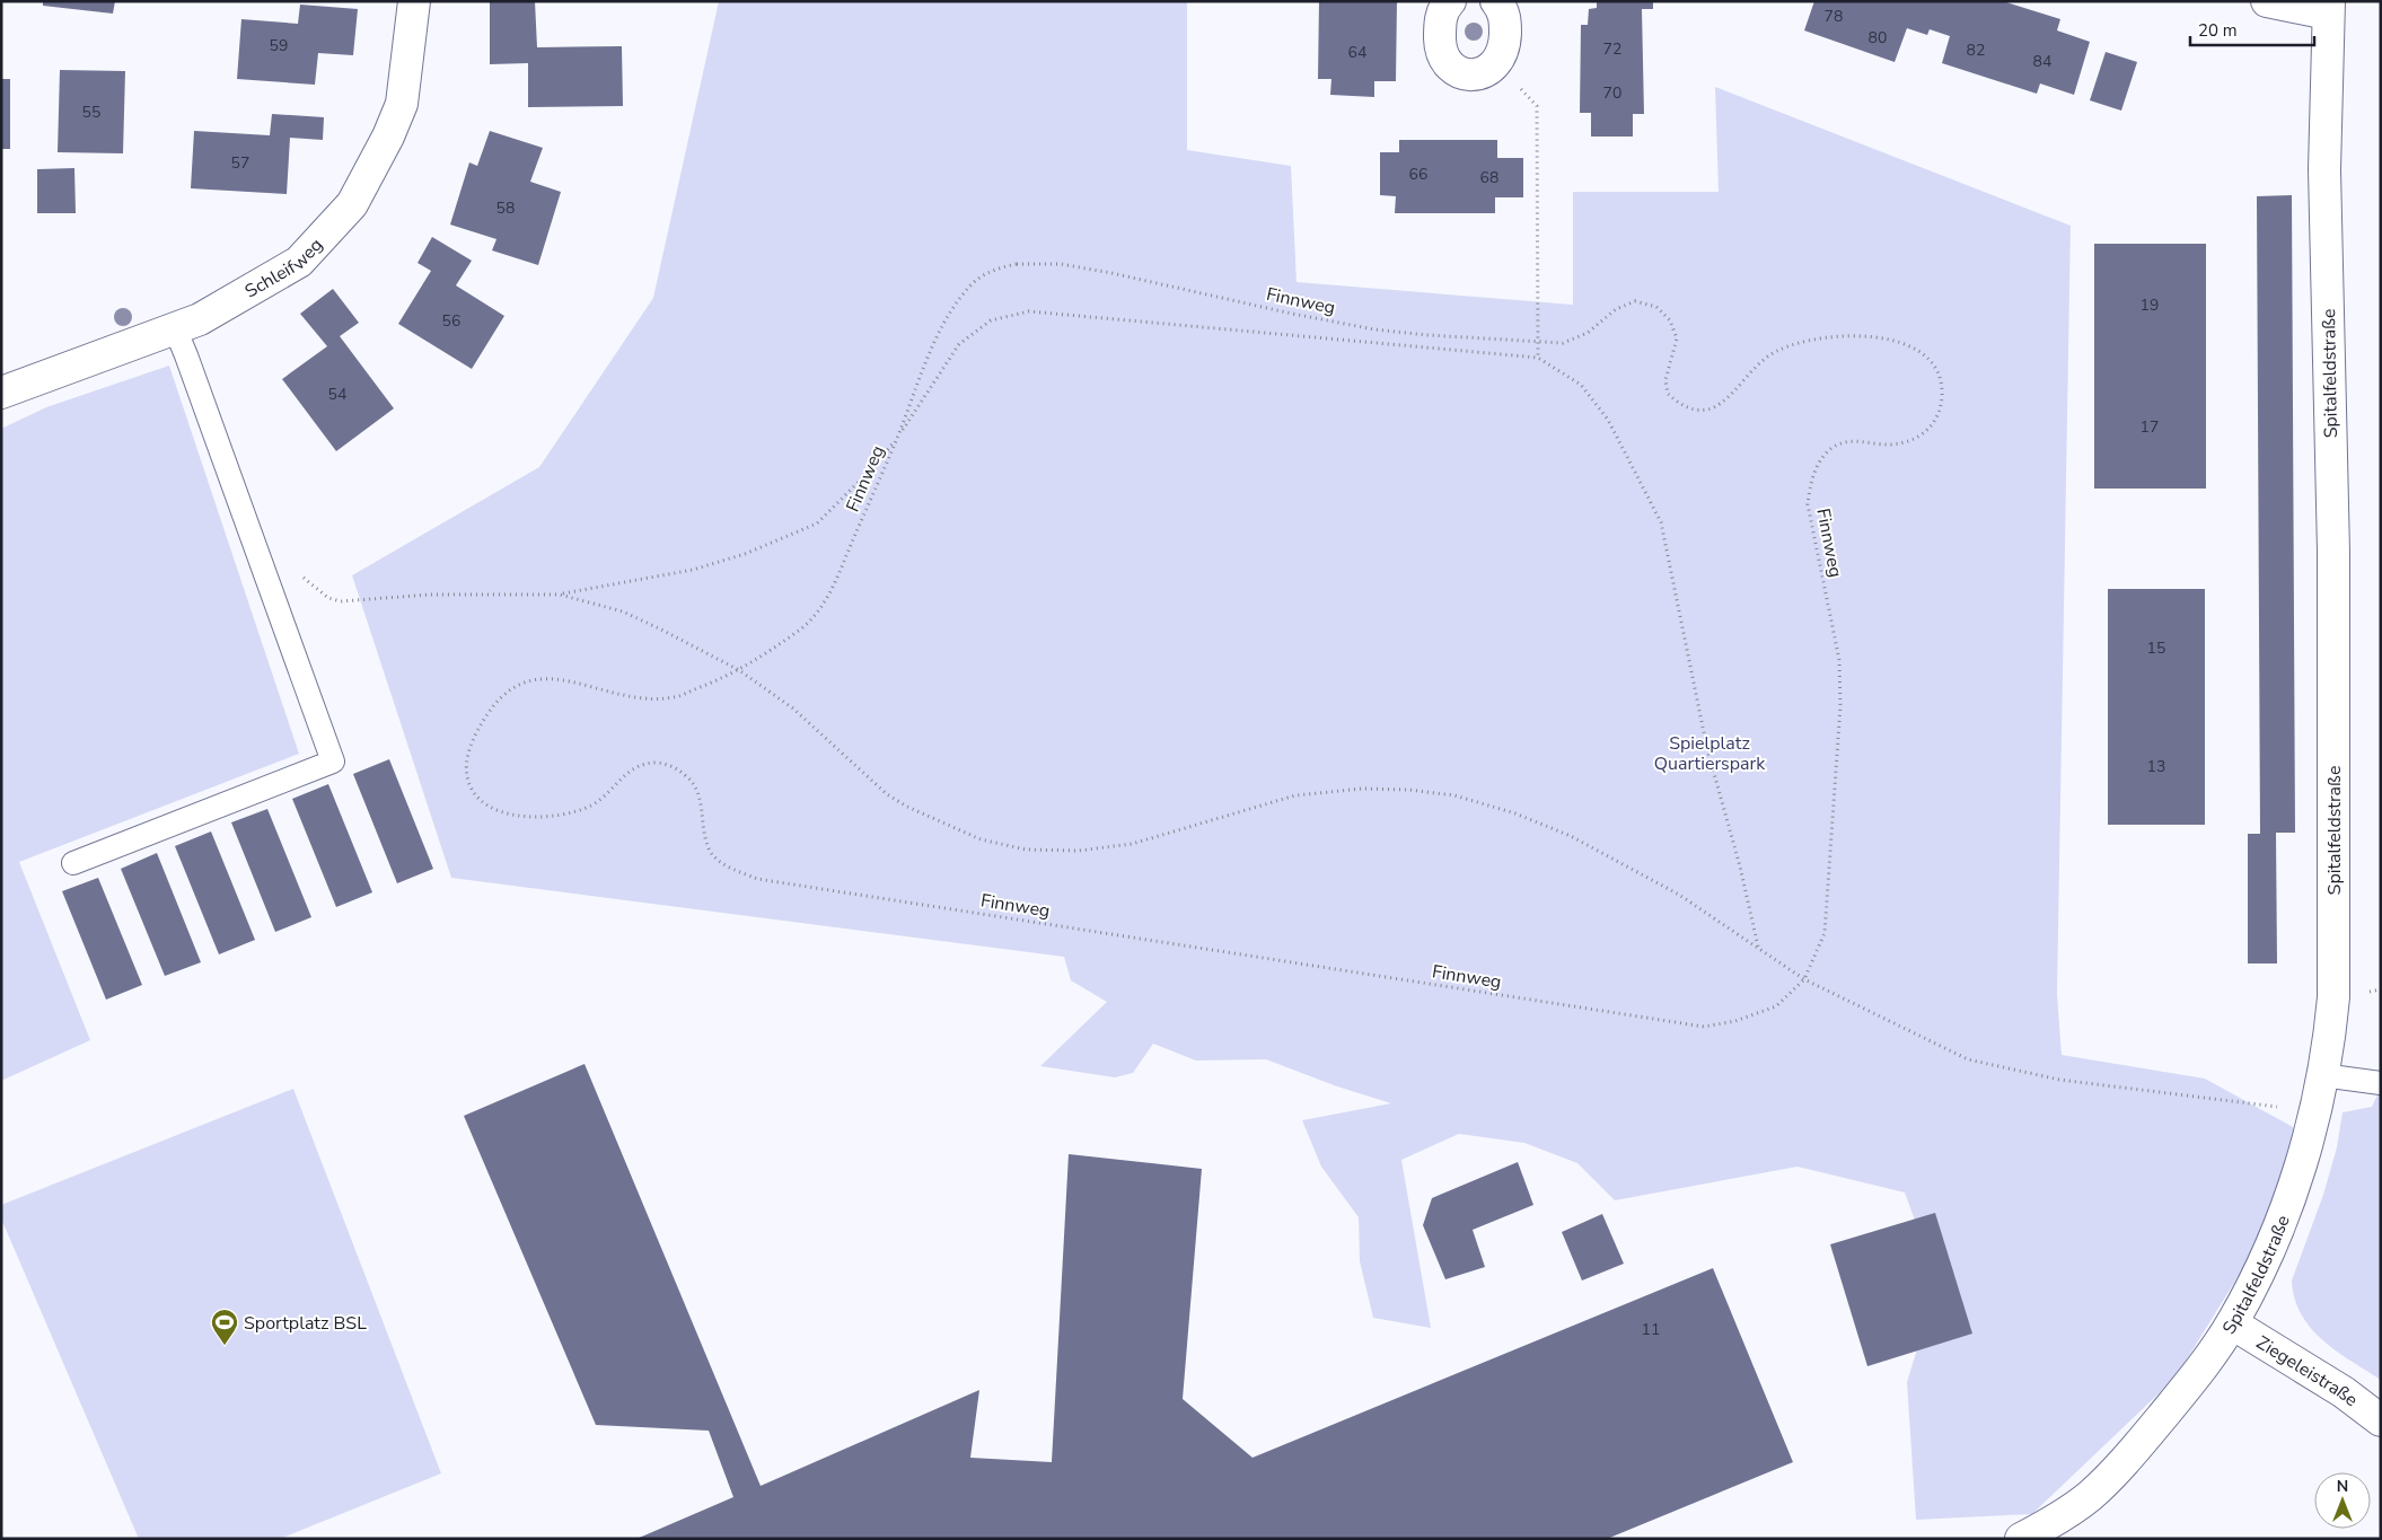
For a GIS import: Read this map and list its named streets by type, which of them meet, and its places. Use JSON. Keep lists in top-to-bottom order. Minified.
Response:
{"streets":{"street":["Schleifweg","Spitalfeldstraße","Ziegeleistraße"],"path":["Finnweg"]},"crossings":[["Spitalfeldstraße","Ziegeleistraße"]],"parks":["Spielplatz Quartierspark"],"places":{"sports":["Sportplatz BSL"]},"house_numbers":["78","80","59","72","82","64","84","70","55","57","66","68","58","19","56","54","17","15","13","11"],"scale_bar":"20 m","north":"top"}
